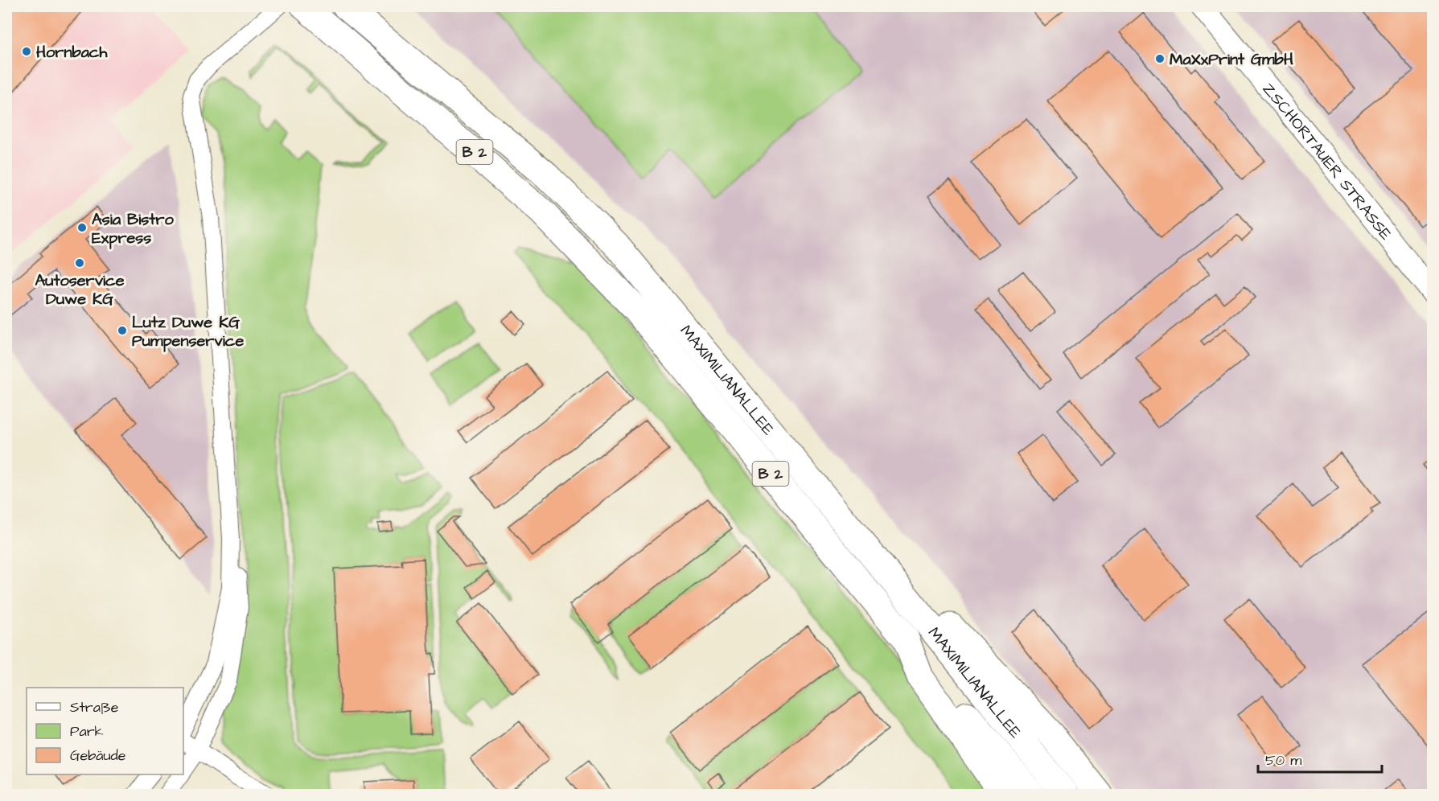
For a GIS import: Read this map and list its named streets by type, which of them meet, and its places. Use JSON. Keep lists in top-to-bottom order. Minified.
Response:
{"streets":{"highway":["B 2","MAXIMILIANALLEE"],"street":["ZSCHORTAUER STRASSE"]},"crossings":[["B 2","MAXIMILIANALLEE"]],"places":["Hornbach","MaXxPrint GmbH","Asia Bistro Express","Autoservice Duwe KG","Lutz Duwe KG Pumpenservice"],"legend":["Straße","Park","Gebäude"],"scale_bar":"50 m"}
